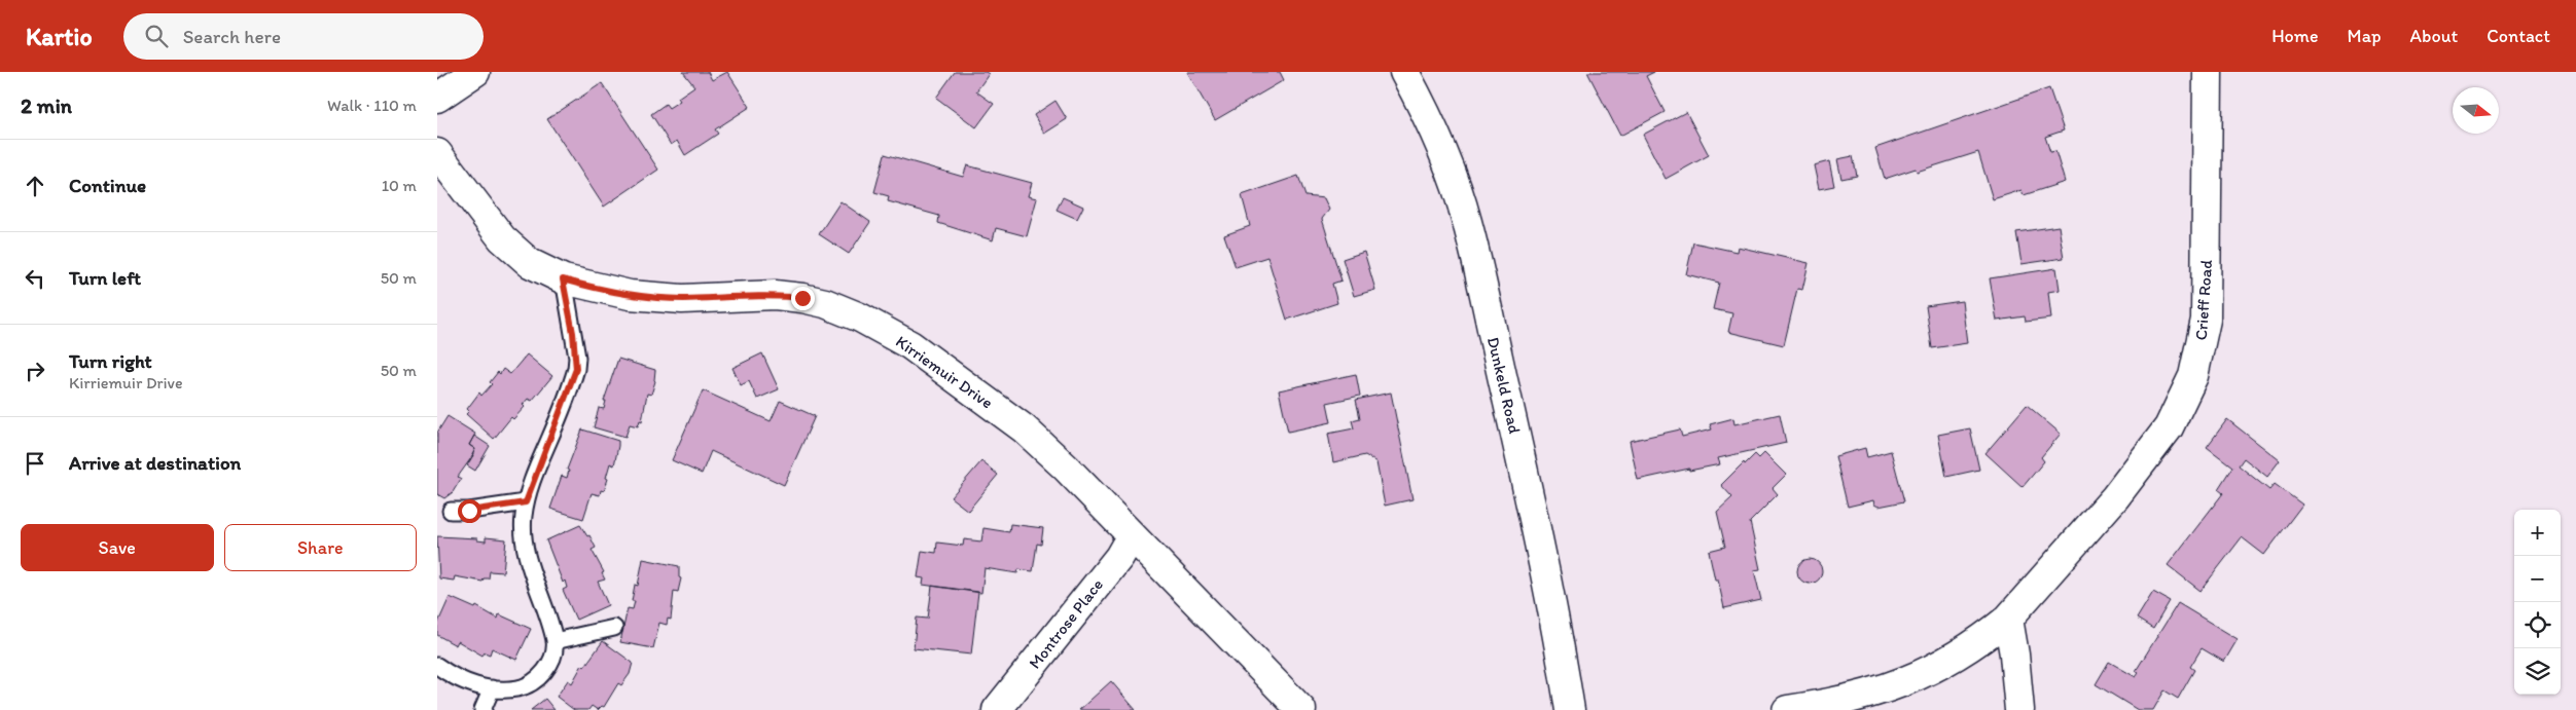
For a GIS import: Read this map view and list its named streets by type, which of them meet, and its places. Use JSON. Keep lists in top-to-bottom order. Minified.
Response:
{"streets":{"street":["Crieff Road","Kirriemuir Drive","Dunkeld Road","Montrose Place"]},"crossings":[["Kirriemuir Drive","Montrose Place"]],"north":"right","page":{"header":"Kartio","search":"Search here","nav":["Home","Map","About","Contact"],"heading":["2 min","Walk · 110 m"],"list":[["Continue","10 m"],["Turn left","50 m"],["Turn right","Kirriemuir Drive","50 m"],"Arrive at destination"],"buttons":["Save","Share"],"map_buttons":["+","−"]}}
